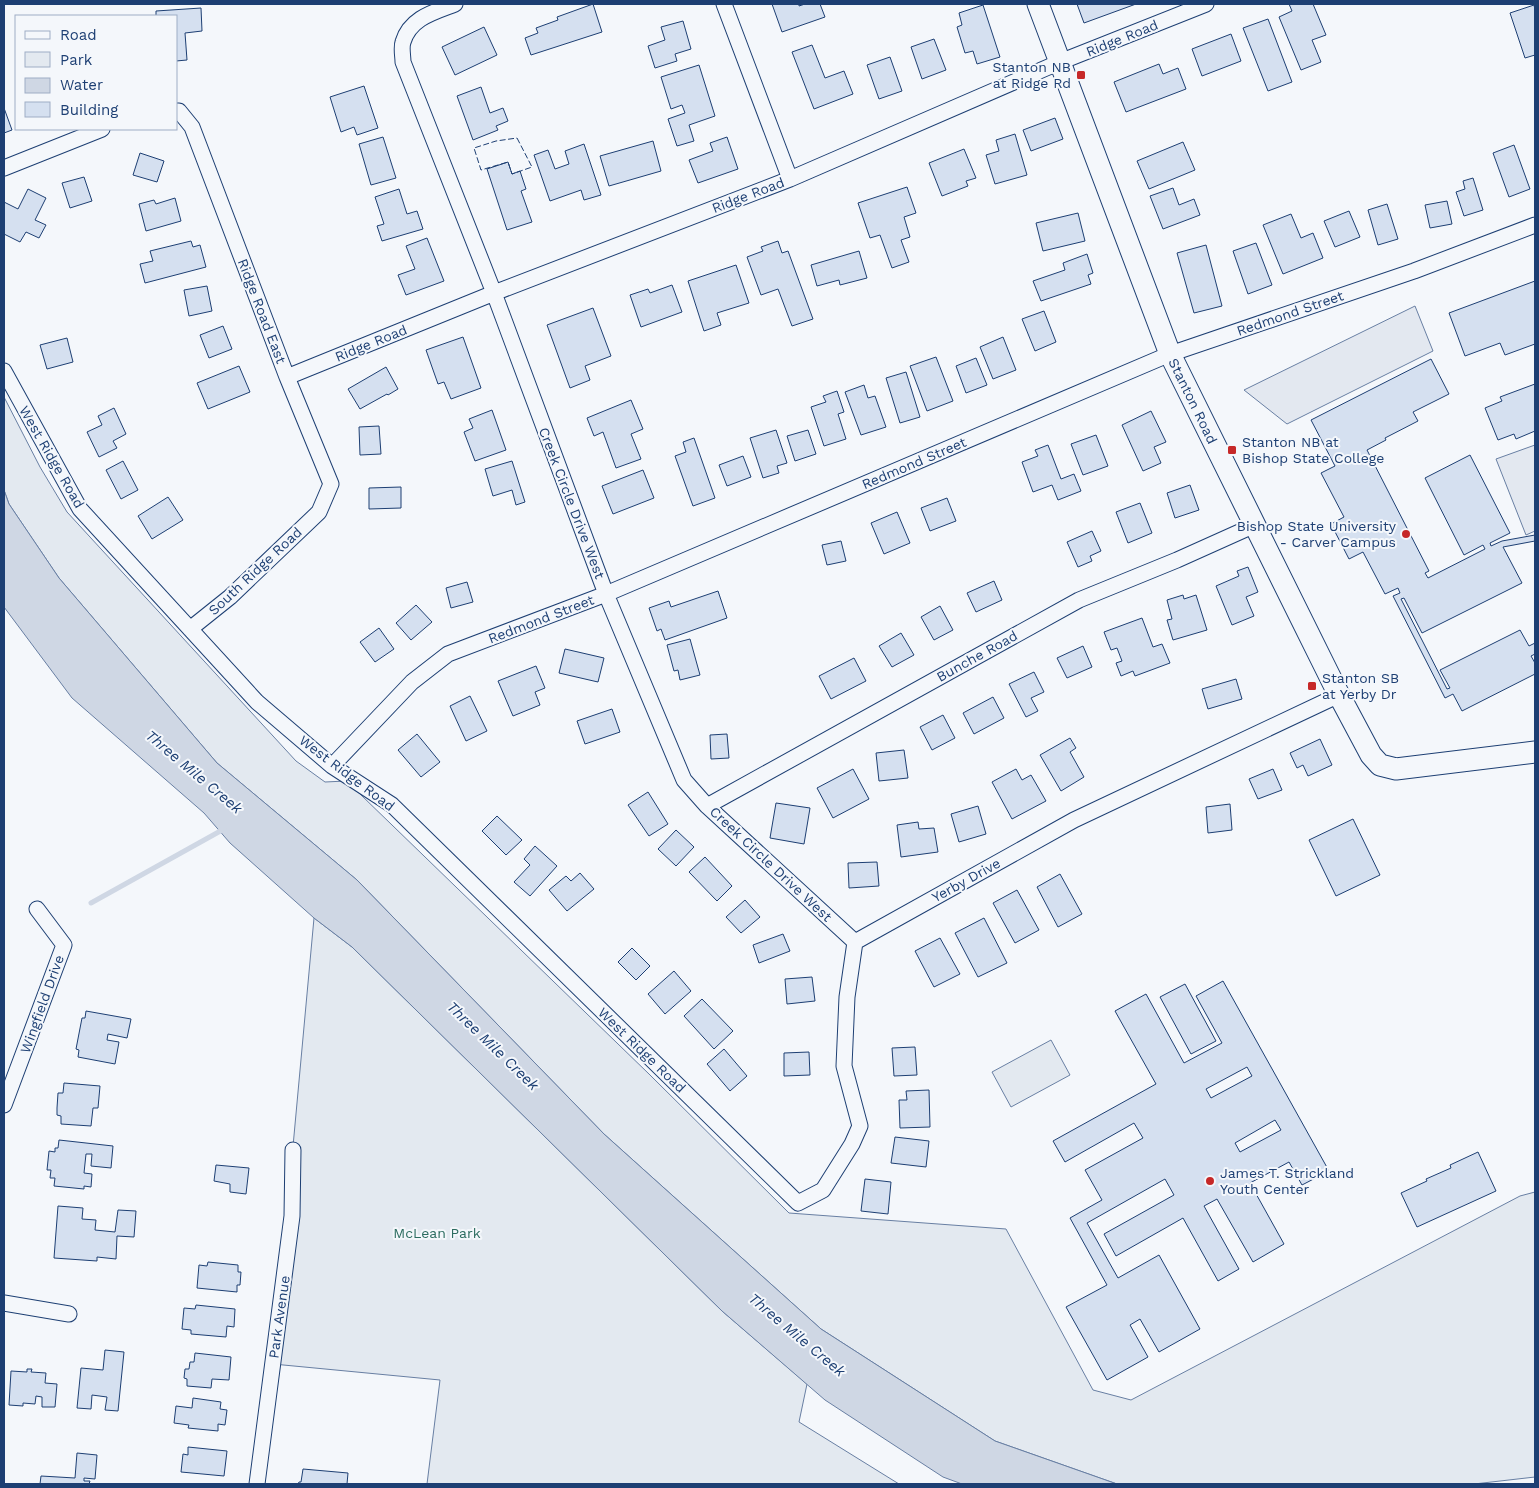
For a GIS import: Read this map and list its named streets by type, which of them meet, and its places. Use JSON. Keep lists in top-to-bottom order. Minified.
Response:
{"streets":{"street":["Ridge Road","Ridge Road East","Redmond Street","Stanton Road","West Ridge Road","Creek Circle Drive West","South Ridge Road","Bunche Road","Yerby Drive","Wingfield Drive","Park Avenue"]},"crossings":[["Ridge Road","Ridge Road East"],["Ridge Road","Stanton Road"],["Ridge Road","Creek Circle Drive West"],["Ridge Road East","South Ridge Road"],["Redmond Street","Stanton Road"],["Redmond Street","West Ridge Road"],["Redmond Street","Creek Circle Drive West"],["Stanton Road","Bunche Road"],["Stanton Road","Yerby Drive"],["West Ridge Road","Creek Circle Drive West"],["West Ridge Road","South Ridge Road"],["West Ridge Road","Yerby Drive"],["Creek Circle Drive West","Bunche Road"],["Creek Circle Drive West","Yerby Drive"]],"water":["Three Mile Creek"],"parks":["McLean Park"],"places":{"transit":["Stanton NB at Ridge Rd","Stanton NB at Bishop State College","Stanton SB at Yerby Dr"],"other":["Bishop State University - Carver Campus","James T. Strickland Youth Center"]},"legend":["Road","Park","Water","Building"]}
